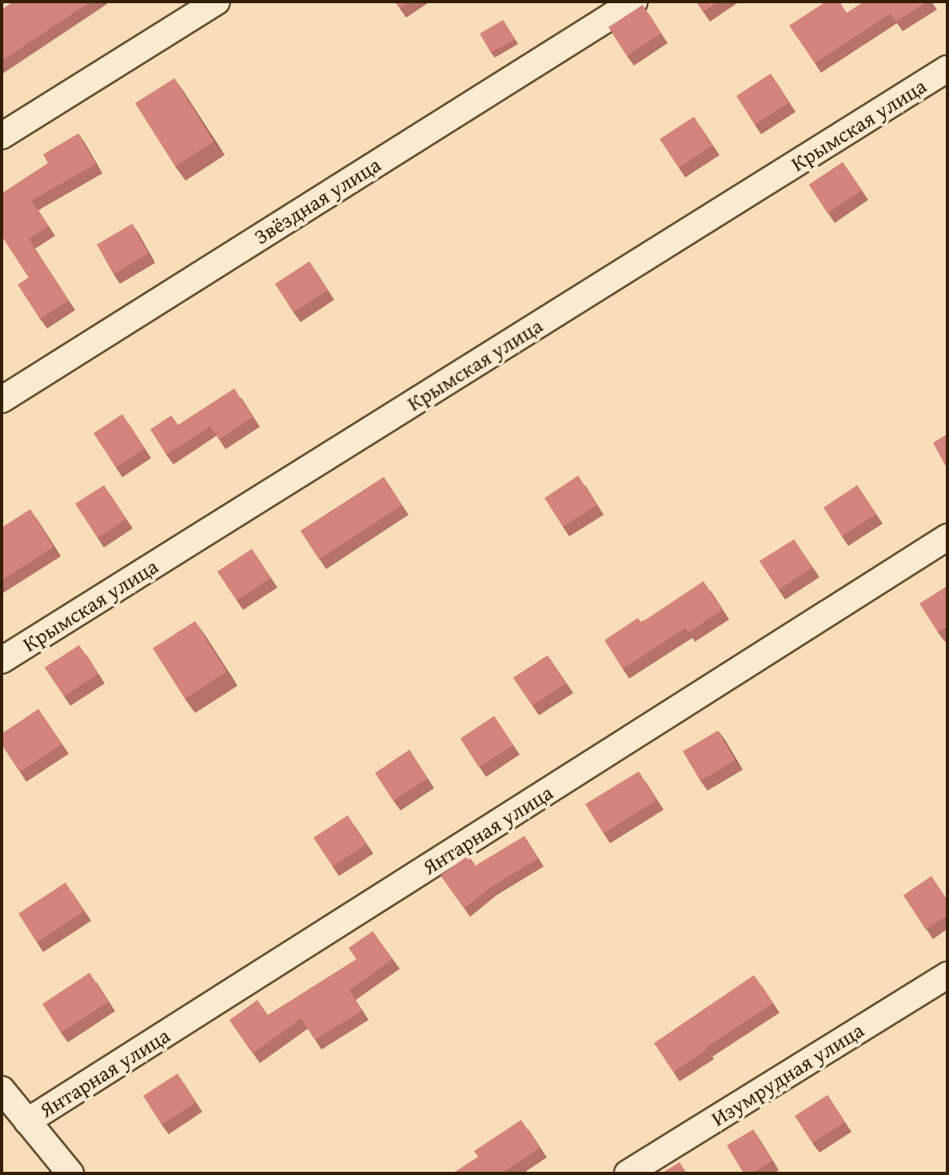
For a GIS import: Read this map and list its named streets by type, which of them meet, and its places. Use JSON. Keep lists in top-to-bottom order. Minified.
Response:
{"streets":{"street":["Крымская улица","Звёздная улица","Янтарная улица","Изумрудная улица"]}}
